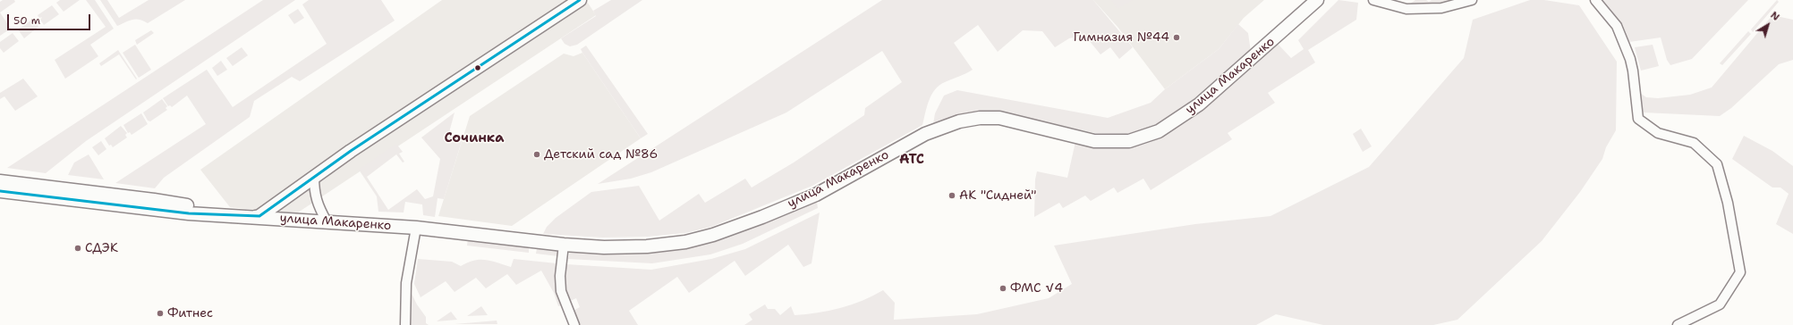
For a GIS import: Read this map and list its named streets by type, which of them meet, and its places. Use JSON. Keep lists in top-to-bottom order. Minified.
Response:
{"streets":{"street":["улица Макаренко"]},"districts":["Сочинка","АТС"],"places":["Гимназия №44","Детский сад №86","АК \"Сидней\"","СДЭК","ФМС √4","Фитнес"],"scale_bar":"50 m","north":"top right"}
